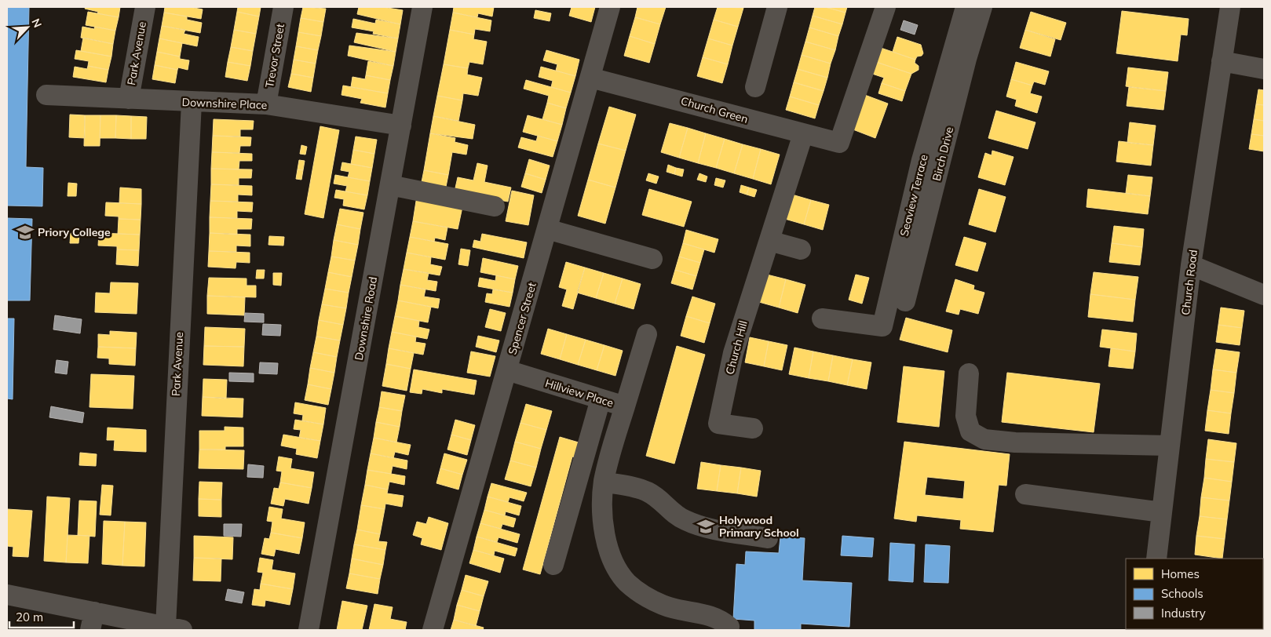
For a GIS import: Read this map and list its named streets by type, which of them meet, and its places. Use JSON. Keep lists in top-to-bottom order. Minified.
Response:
{"streets":{"street":["Park Avenue","Trevor Street","Downshire Place","Church Green","Birch Drive","Seaview Terrace","Church Road","Downshire Road","Spencer Street","Church Hill","Hillview Place"]},"crossings":[["Park Avenue","Downshire Place"],["Trevor Street","Downshire Place"],["Downshire Place","Downshire Road"],["Church Green","Spencer Street"],["Church Green","Church Hill"],["Spencer Street","Hillview Place"]],"places":{"school or university":["Priory College","Holywood Primary School"]},"legend":["Homes","Schools","Industry"],"scale_bar":"20 m","north":"top right"}
